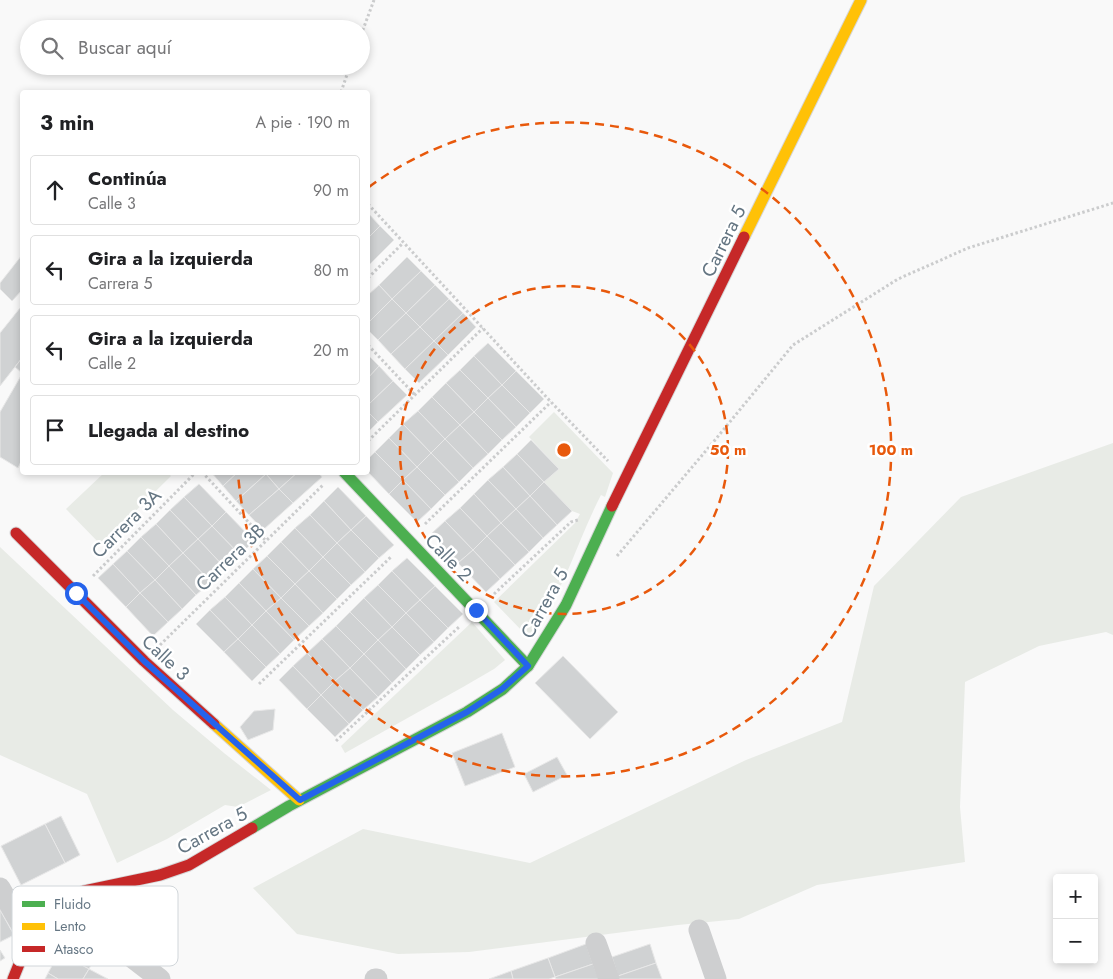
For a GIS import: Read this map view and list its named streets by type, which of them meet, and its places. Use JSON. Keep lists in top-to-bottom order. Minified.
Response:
{"streets":{"street":["Carrera 5","Calle 2","Calle 3"],"path":["Carrera 3A","Carrera 3B"]},"crossings":[["Carrera 5","Calle 2"],["Carrera 5","Calle 3"],["Carrera 3A","Calle 3"],["Carrera 3B","Calle 3"]],"legend":["Fluido","Lento","Atasco"],"page":{"search":"Buscar aquí","heading":["3 min","A pie · 190 m"],"list":[["Continúa","Calle 3","90 m"],["Gira a la izquierda","Carrera 5","80 m"],["Gira a la izquierda","Calle 2","20 m"],"Llegada al destino"],"map_buttons":["+","−"]},"rings":["50 m","100 m"]}
